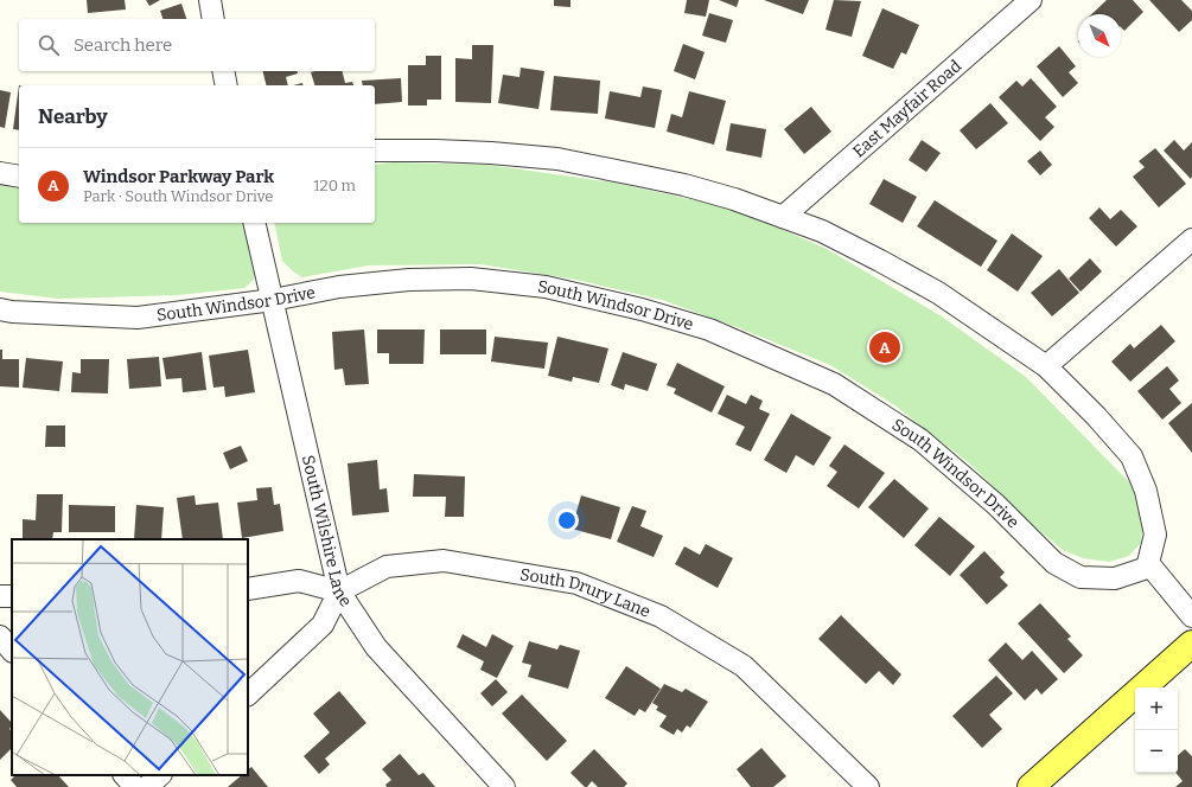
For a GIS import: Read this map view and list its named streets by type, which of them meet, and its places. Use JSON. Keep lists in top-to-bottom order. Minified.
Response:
{"streets":{"street":["East Mayfair Road","South Windsor Drive","South Wilshire Lane","South Drury Lane"]},"crossings":[["South Windsor Drive","South Wilshire Lane"],["South Wilshire Lane","South Drury Lane"]],"north":"bottom right","page":{"search":"Search here","heading":"Nearby","list":[{"mark":"A","name":"Windsor Parkway Park","note":"Park · South Windsor Drive","value":"120 m"}],"pins":"A","map_buttons":["+","−"]}}
